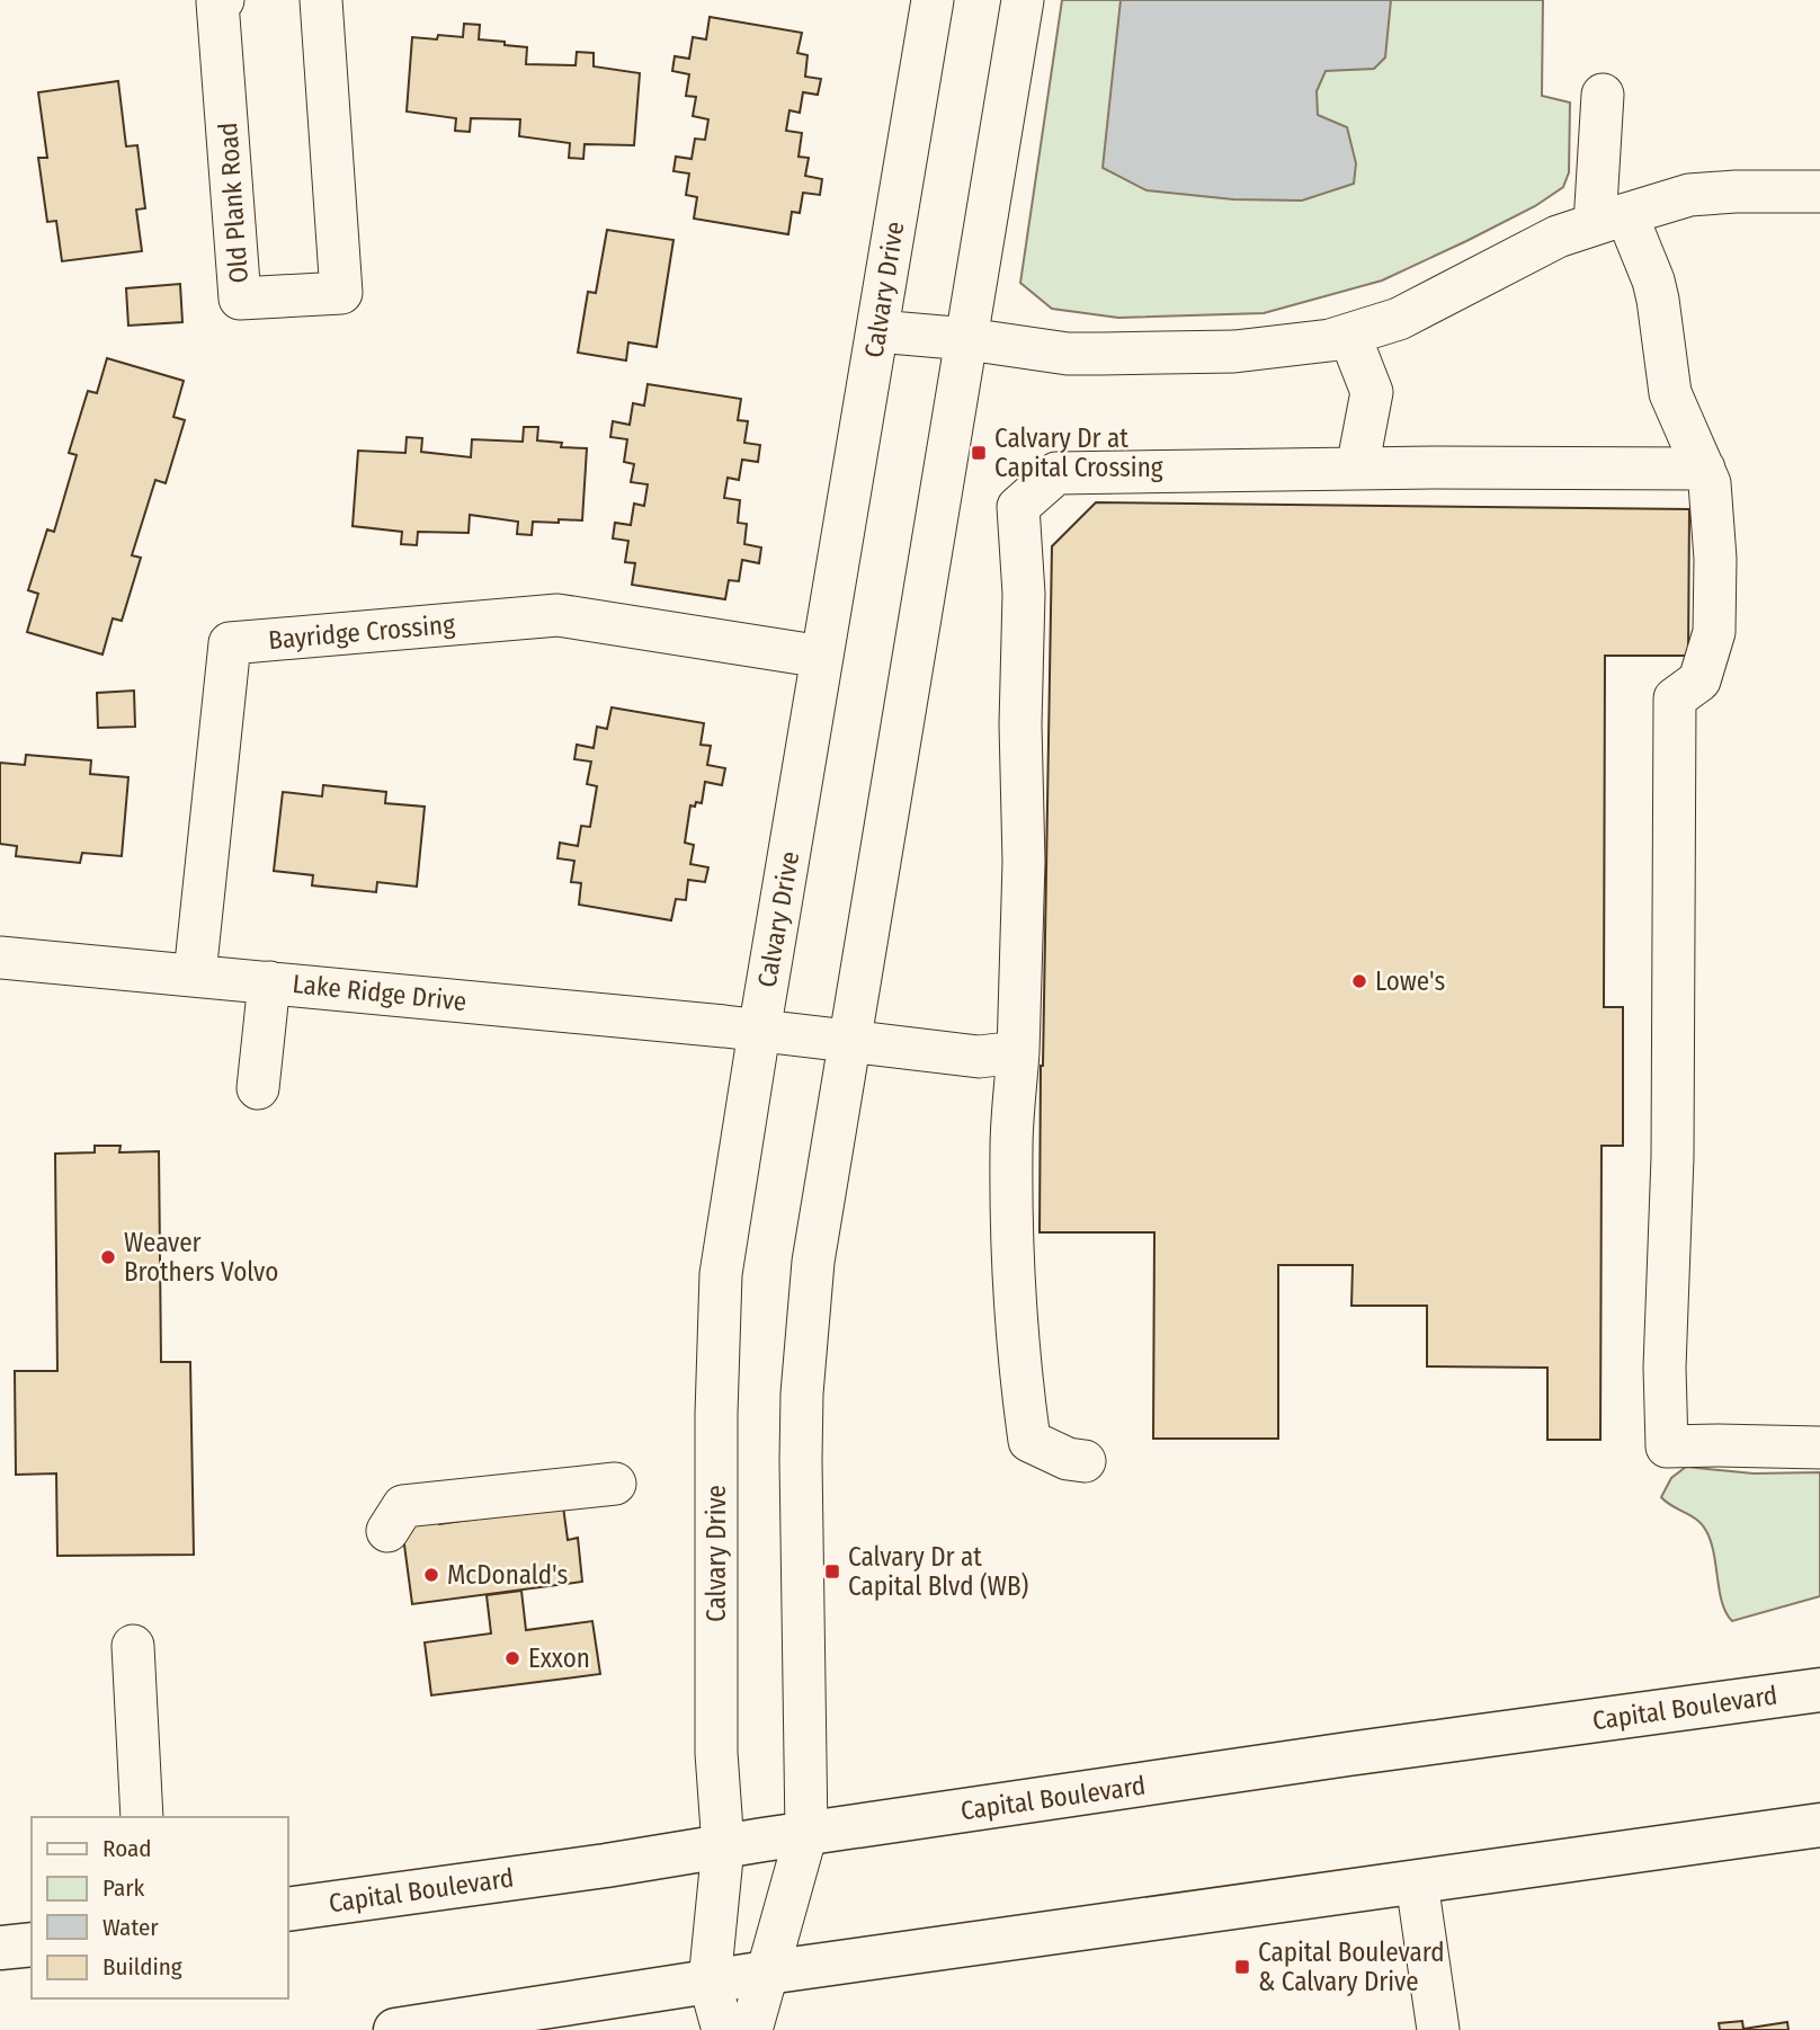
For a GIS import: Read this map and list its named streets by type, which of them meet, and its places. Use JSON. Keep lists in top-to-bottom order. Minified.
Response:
{"streets":{"highway":["Capital Boulevard"],"street":["Old Plank Road","Calvary Drive","Bayridge Crossing","Lake Ridge Drive"]},"crossings":[["Calvary Drive","Bayridge Crossing"],["Calvary Drive","Lake Ridge Drive"],["Calvary Drive","Capital Boulevard"],["Bayridge Crossing","Lake Ridge Drive"]],"places":{"transit":["Calvary Dr at Capital Crossing","Calvary Dr at Capital Blvd (WB)","Capital Boulevard & Calvary Drive"],"other":["Lowe's","Weaver Brothers Volvo","McDonald's","Exxon"]},"legend":["Road","Park","Water","Building"]}
